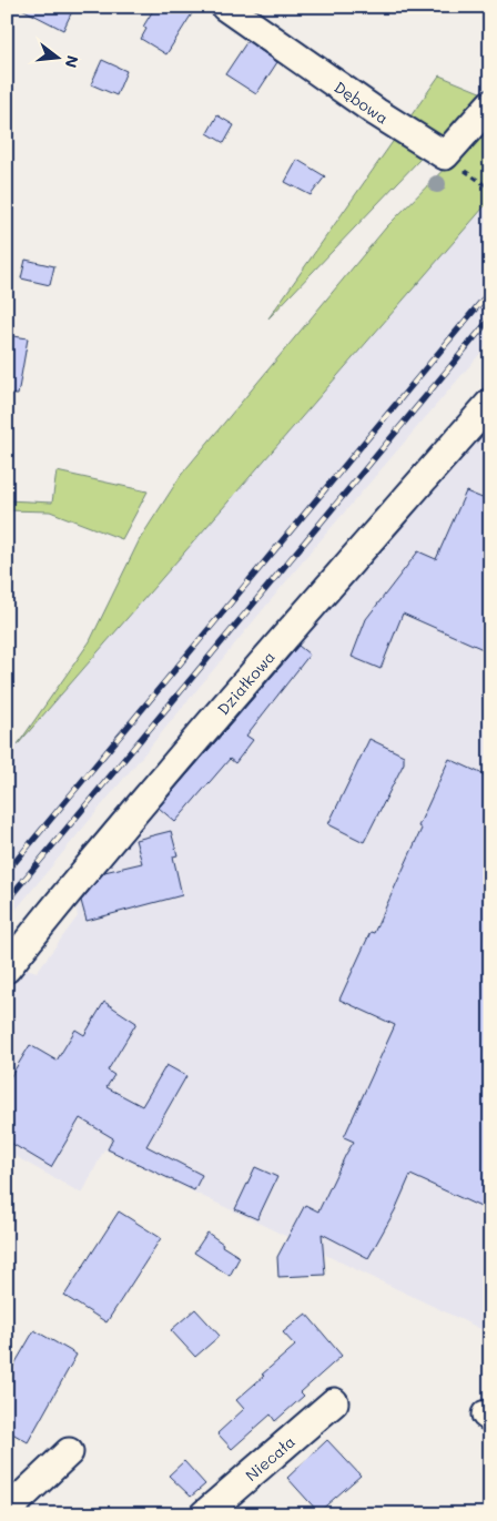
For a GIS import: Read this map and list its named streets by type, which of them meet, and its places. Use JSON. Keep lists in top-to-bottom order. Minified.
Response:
{"streets":{"street":["Dębowa","Działkowa","Niecała"]},"north":"right"}
